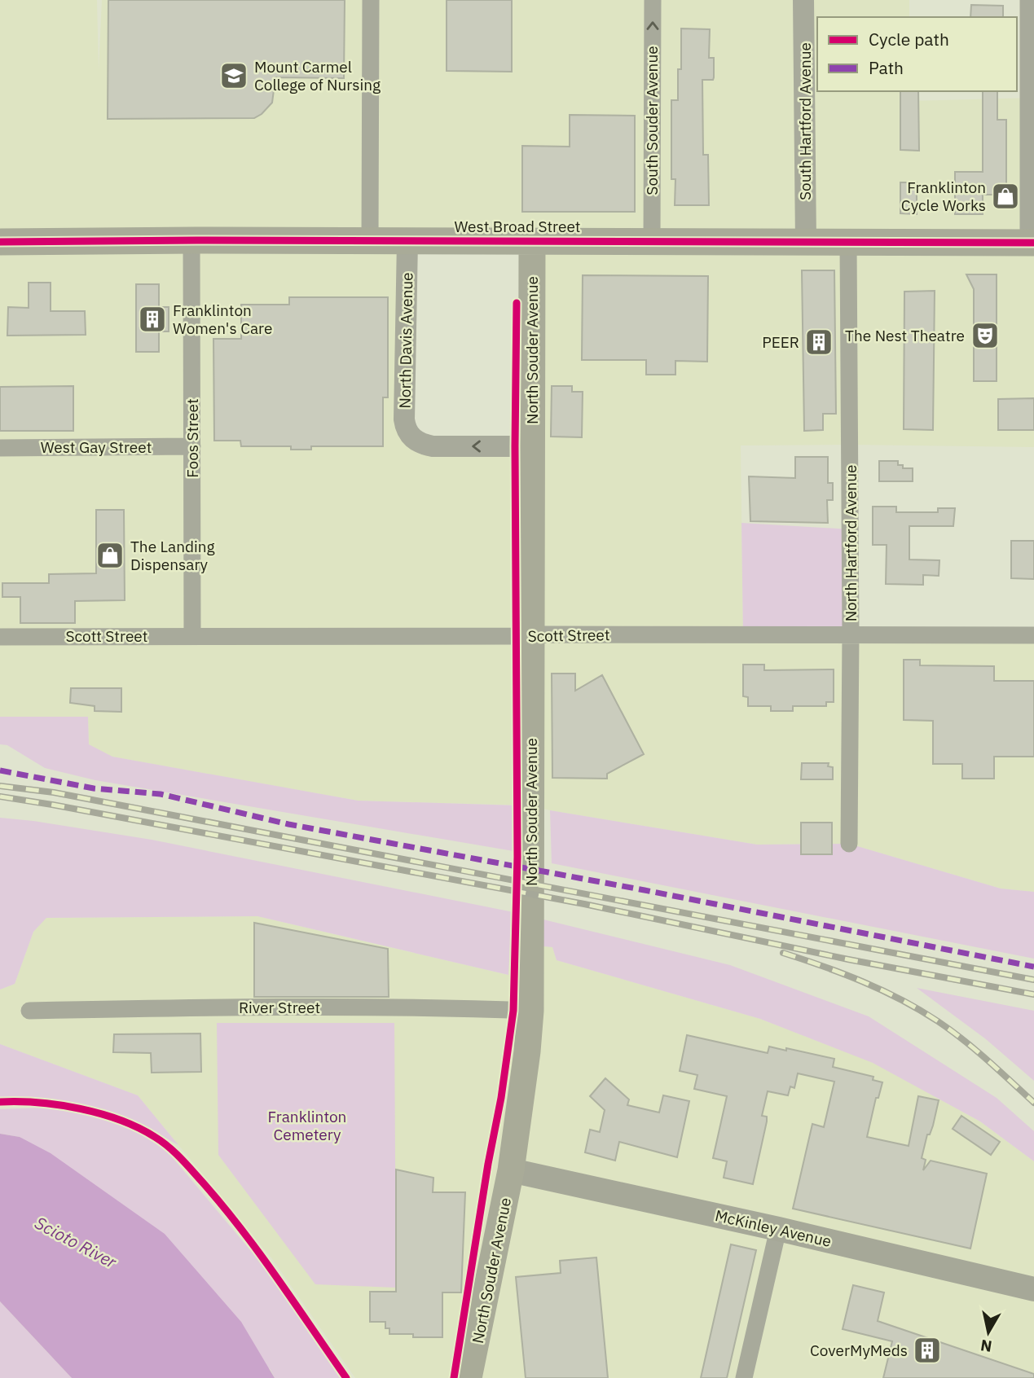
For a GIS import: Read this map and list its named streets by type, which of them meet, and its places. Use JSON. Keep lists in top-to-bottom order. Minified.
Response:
{"streets":{"main road":["West Broad Street","North Souder Avenue","McKinley Avenue"],"street":["South Souder Avenue","South Hartford Avenue","North Davis Avenue","Foos Street","West Gay Street","North Hartford Avenue","Scott Street","River Street"]},"crossings":[["South Souder Avenue","West Broad Street"],["South Hartford Avenue","West Broad Street"],["West Broad Street","North Davis Avenue"],["West Broad Street","North Souder Avenue"],["West Broad Street","Foos Street"],["West Broad Street","North Hartford Avenue"],["North Davis Avenue","North Souder Avenue"],["North Souder Avenue","Scott Street"],["North Souder Avenue","River Street"],["North Souder Avenue","McKinley Avenue"],["Foos Street","West Gay Street"],["Foos Street","Scott Street"],["North Hartford Avenue","Scott Street"]],"one_way":["South Souder Avenue"],"water":["Scioto River"],"parks":["Franklinton Cemetery"],"places":{"school or university":["Mount Carmel College of Nursing"],"shop":["Franklinton Cycle Works","The Landing Dispensary"],"building":["Franklinton Women's Care","PEER","CoverMyMeds"],"theatre":["The Nest Theatre"]},"legend":["Cycle path","Path"],"north":"bottom"}
